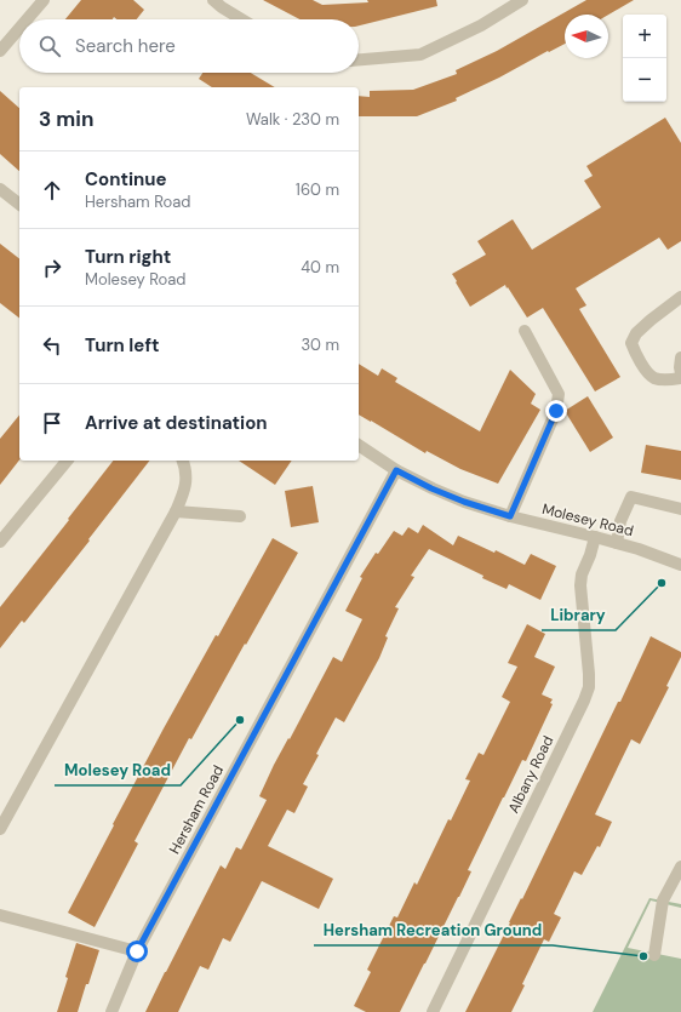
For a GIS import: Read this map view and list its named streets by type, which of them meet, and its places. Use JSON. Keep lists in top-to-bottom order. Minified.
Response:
{"streets":{"street":["Molesey Road","Albany Road","Hersham Road"]},"crossings":[["Molesey Road","Albany Road"],["Molesey Road","Hersham Road"]],"places":["Library","Molesey Road","Hersham Recreation Ground"],"north":"left","page":{"map_buttons":["+","−"],"search":"Search here","heading":["3 min","Walk · 230 m"],"list":[["Continue","Hersham Road","160 m"],["Turn right","Molesey Road","40 m"],["Turn left","30 m"],"Arrive at destination"]}}
